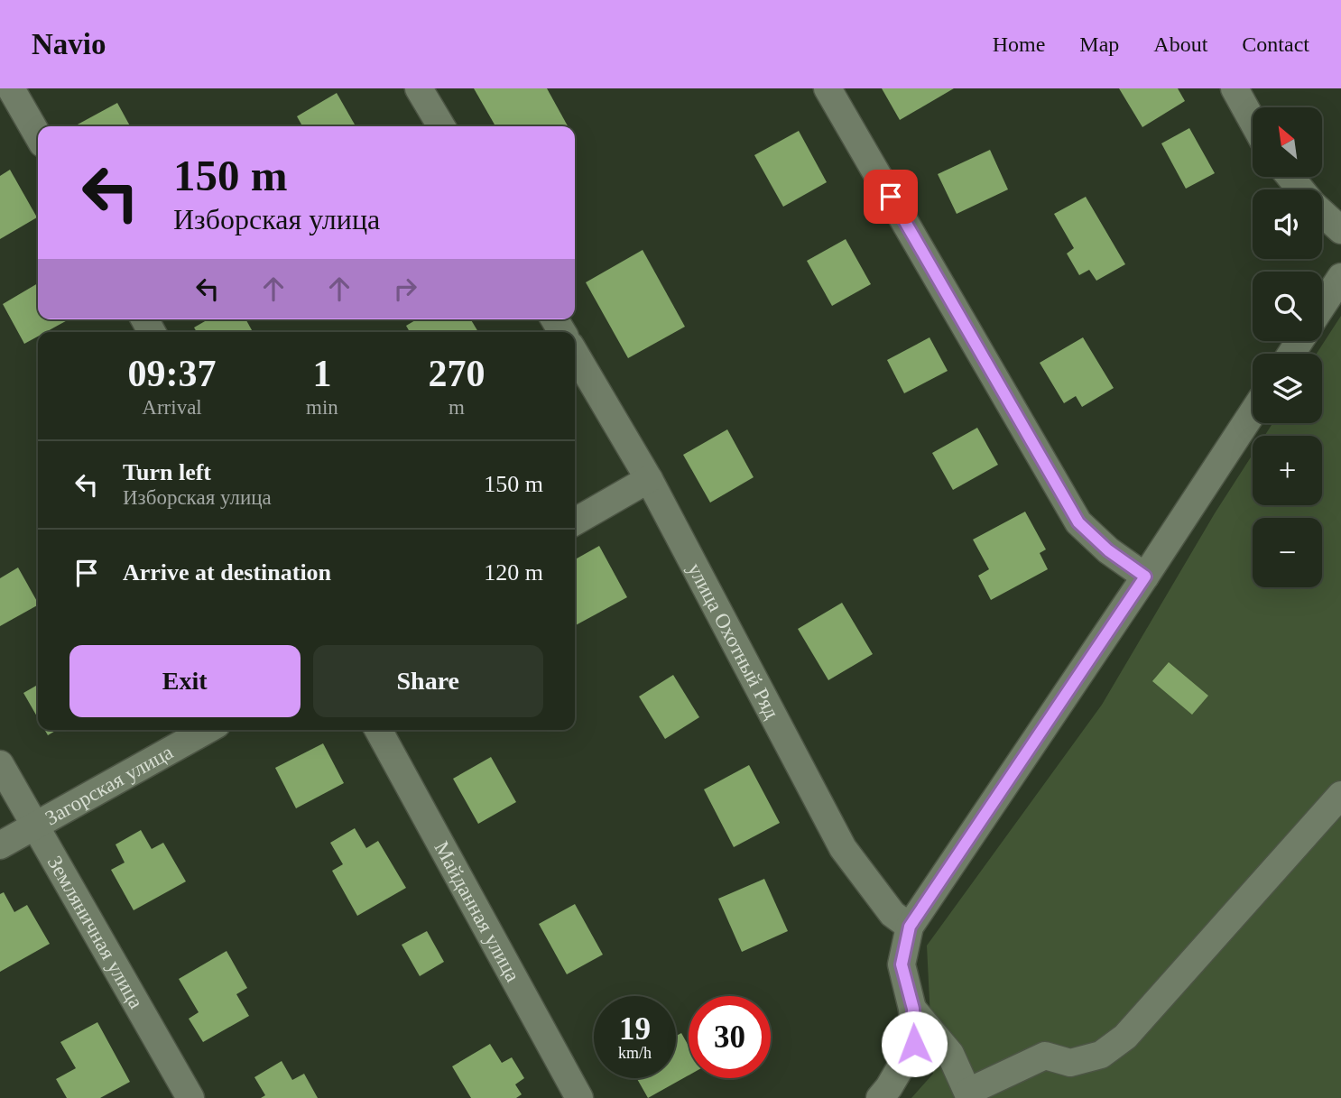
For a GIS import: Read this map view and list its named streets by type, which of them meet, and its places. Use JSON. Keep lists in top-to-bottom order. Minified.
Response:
{"streets":{"street":["улица Охотный Ряд","Загорская улица","Майданная улица","Земляничная улица"]},"crossings":[["Загорская улица","Земляничная улица"]],"north":"top left","page":{"header":"Navio","nav":["Home","Map","About","Contact"],"map_buttons":["+","−"],"turn":["150 m","Изборская улица"],"eta":["09:37","Arrival","1","min","270","m"],"list":[{"name":"Turn left","note":"Изборская улица","value":"150 m"},{"name":"Arrive at destination","value":"120 m"}],"buttons":["Exit","Share"],"speed":"19 km/h","limit":"30"}}
